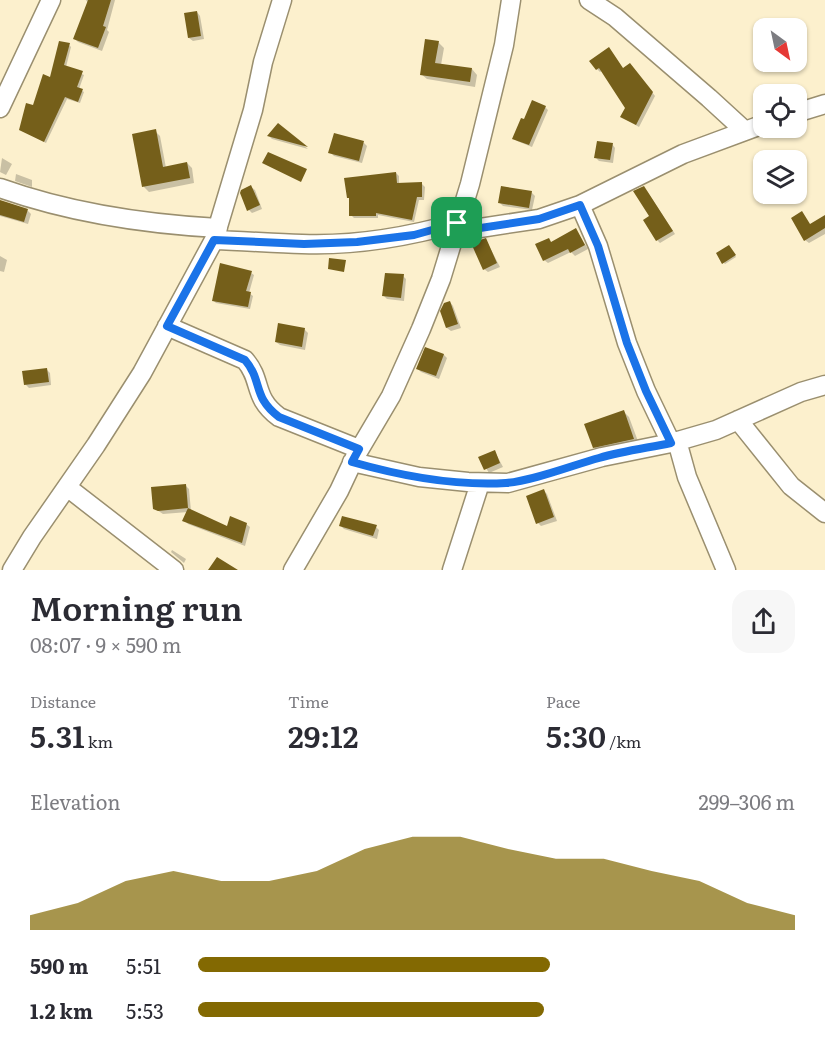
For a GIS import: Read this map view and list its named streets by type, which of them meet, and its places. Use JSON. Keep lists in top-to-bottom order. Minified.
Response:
{"north":"bottom right","page":{"heading":["Morning run","08:07 · 9 × 590 m"],"stats":[["Distance","5.31 km"],["Time","29:12"],["Pace","5:30 /km"]],"chart":["Elevation","299–306 m"],"list":[{"name":"590 m","note":"5:51"},{"name":"1.2 km","note":"5:53"}]}}
